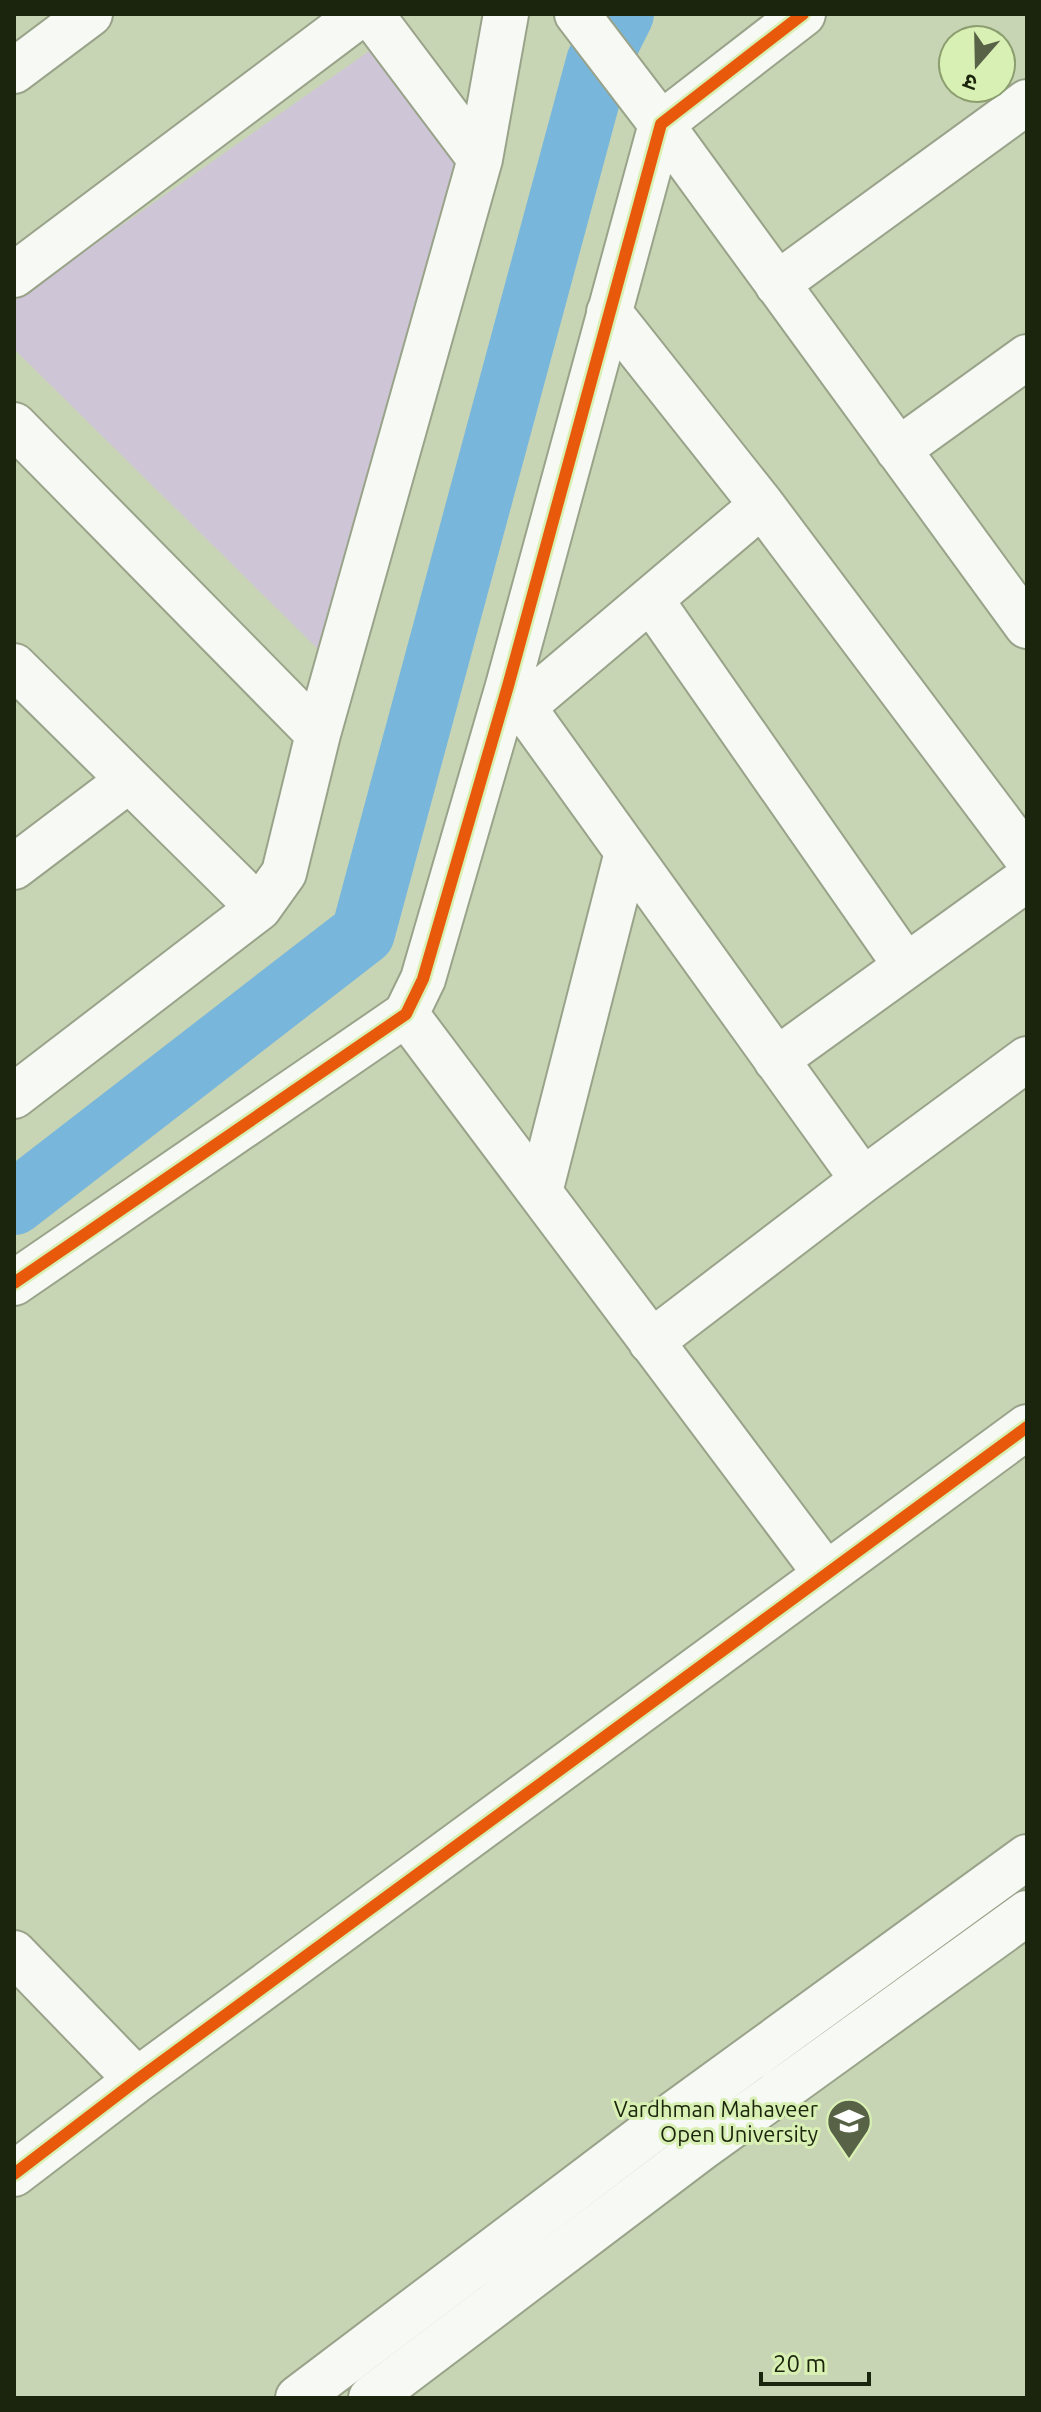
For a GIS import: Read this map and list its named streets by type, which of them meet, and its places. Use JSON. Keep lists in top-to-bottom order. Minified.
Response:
{"places":{"school or university":["Vardhman Mahaveer Open University"]},"scale_bar":"20 m","north":"bottom"}
